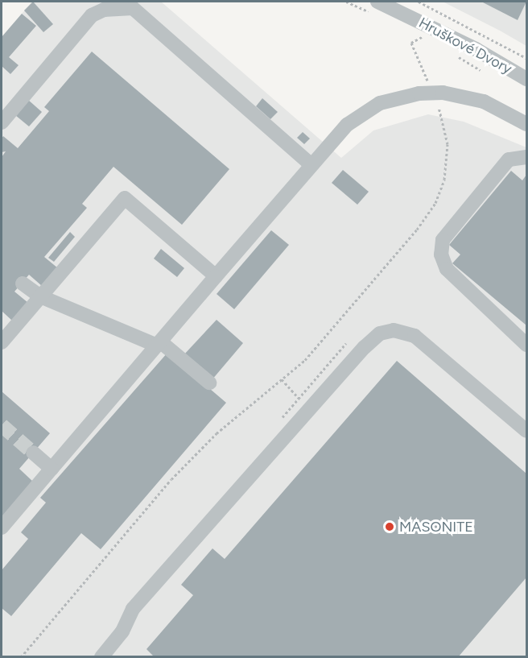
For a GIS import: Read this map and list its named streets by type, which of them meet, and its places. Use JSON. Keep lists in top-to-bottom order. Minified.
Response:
{"streets":{"street":["Hruškové Dvory"]},"places":["MASONITE"]}
